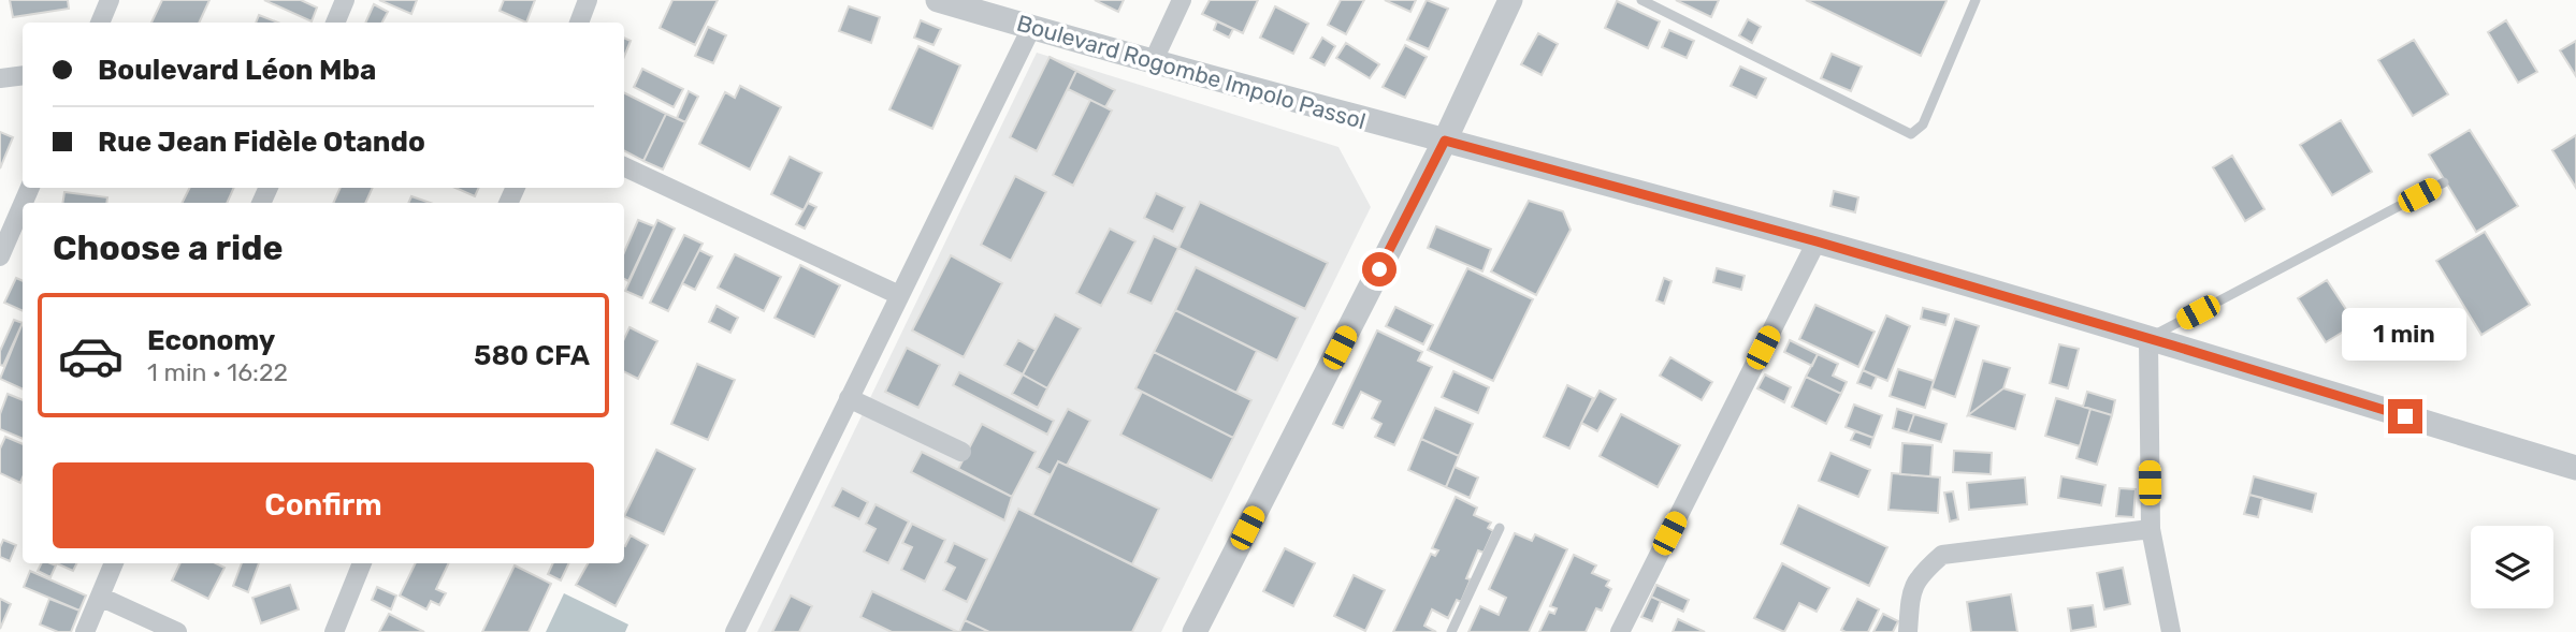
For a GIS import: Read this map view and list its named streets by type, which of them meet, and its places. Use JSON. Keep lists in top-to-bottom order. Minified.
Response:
{"streets":{"street":["Boulevard Rogombe Impolo Passol"]},"page":{"banner":["Boulevard Léon Mba","Rue Jean Fidèle Otando"],"heading":"Choose a ride","list":[{"name":"Economy","note":"1 min · 16:22","value":"580 CFA"}],"bubble":"1 min","buttons":"Confirm"}}
